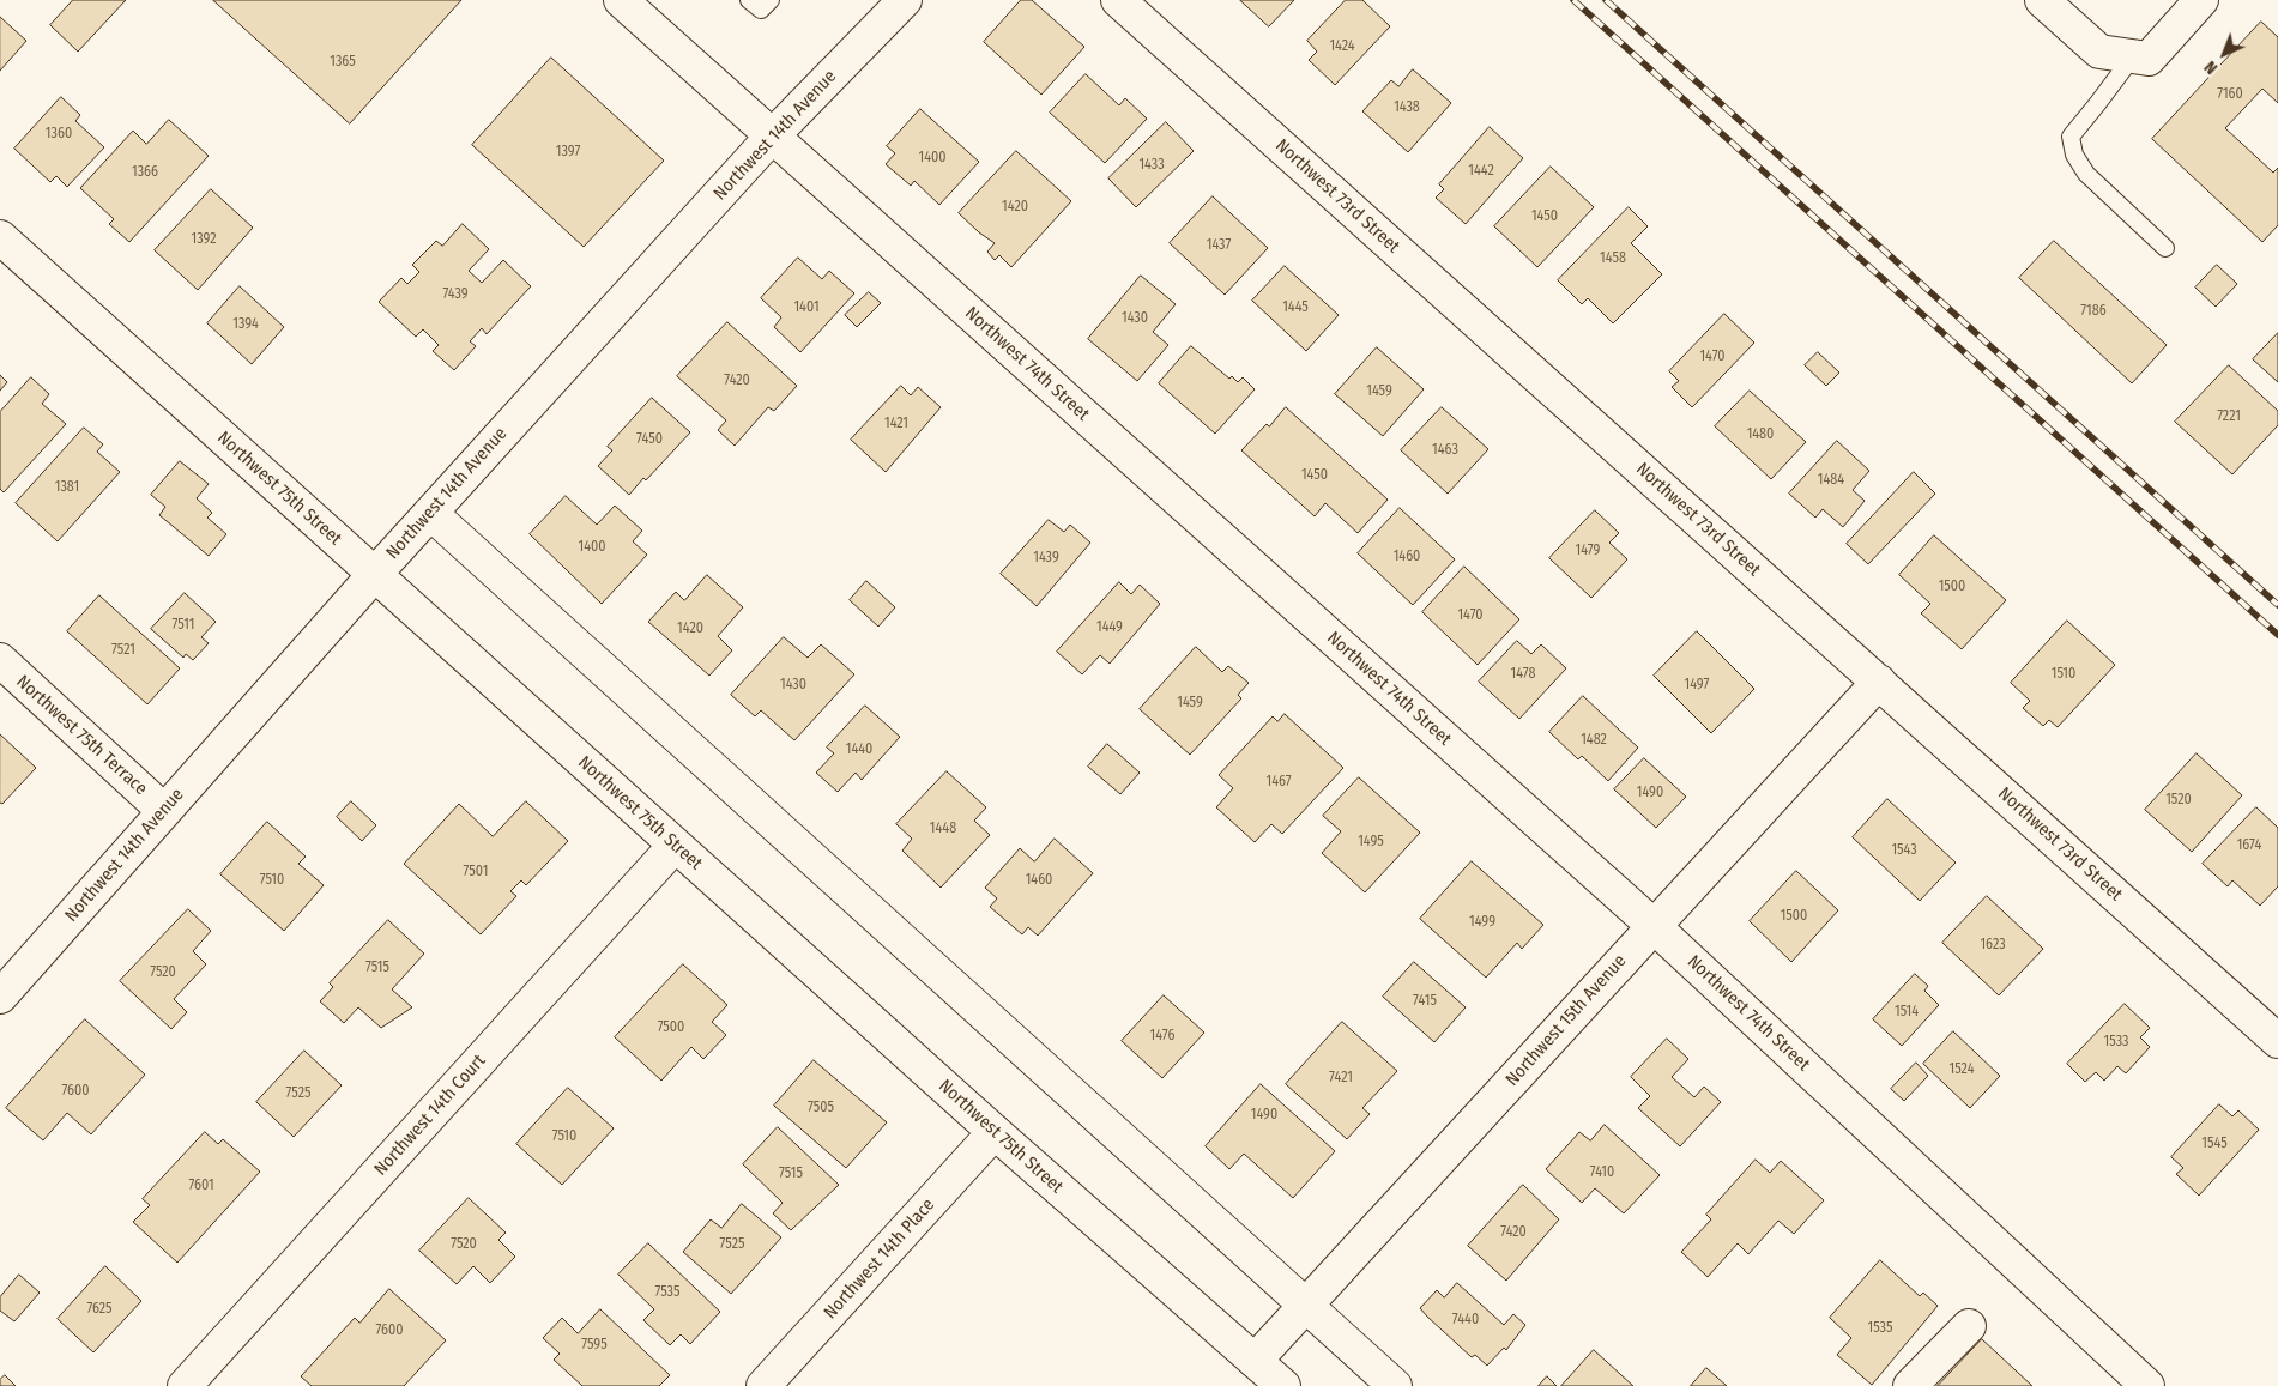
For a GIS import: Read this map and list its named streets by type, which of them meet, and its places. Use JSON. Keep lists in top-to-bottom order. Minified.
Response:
{"streets":{"street":["Northwest 14th Avenue","Northwest 73rd Street","Northwest 74th Street","Northwest 75th Street","Northwest 75th Terrace","Northwest 15th Avenue","Northwest 14th Court","Northwest 14th Place"]},"crossings":[["Northwest 14th Avenue","Northwest 74th Street"],["Northwest 14th Avenue","Northwest 75th Street"],["Northwest 14th Avenue","Northwest 75th Terrace"],["Northwest 73rd Street","Northwest 15th Avenue"],["Northwest 74th Street","Northwest 15th Avenue"],["Northwest 75th Street","Northwest 15th Avenue"],["Northwest 75th Street","Northwest 14th Court"],["Northwest 75th Street","Northwest 14th Place"]],"house_numbers":["1424","1365","7160","1438","1360","1397","1400","1433","1442","1366","1420","1450","1392","1437","1458","7439","1401","1445","7186","1430","1394","1470","7420","1459","7221","1421","1480","7450","1463","1450","1484","1381","1400","1479","1460","1439","1500","1470","7511","1449","1420","7521","1478","1510","1430","1497","1459","1482","1440","1467","1490","1520","1448","1495","1674","1543","7501","7510","1460","1500","1499","1623","7515","7520","7415","1514","7500","1476","1533","1524","7421","7600","7525","7505","1490","7510","1545","7410","7515","7601","7420","7520","7525","7535","7625","7440","1535","7600","7595"],"north":"bottom left"}
